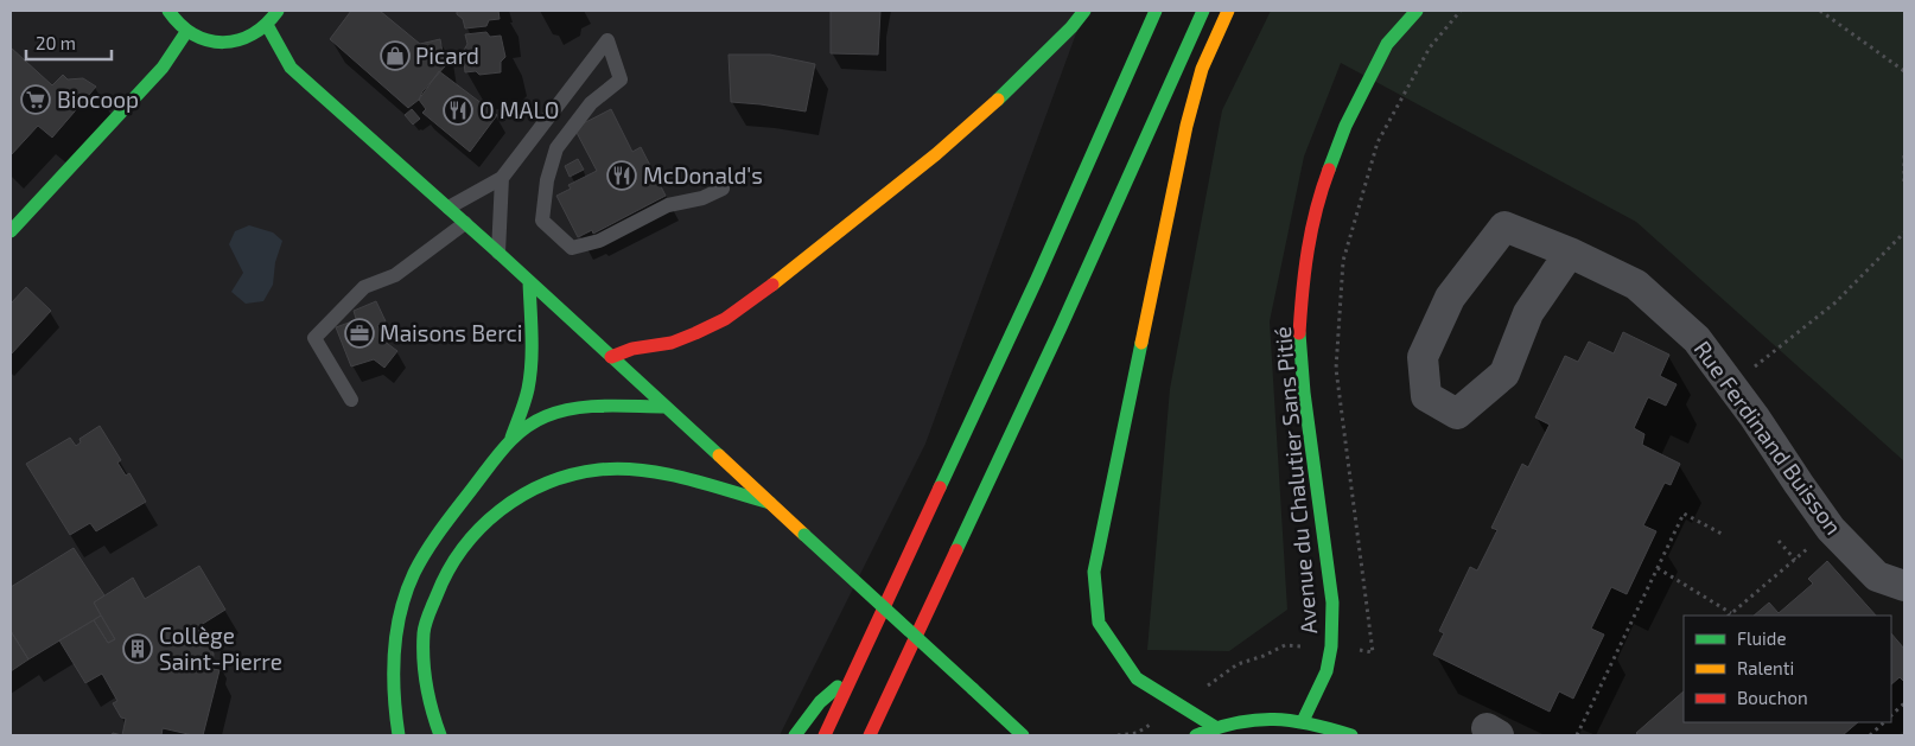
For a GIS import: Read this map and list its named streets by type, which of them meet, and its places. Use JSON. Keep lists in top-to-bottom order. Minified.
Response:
{"streets":{"main road":["Avenue du Chalutier Sans Pitié"],"street":["Rue Ferdinand Buisson"]},"places":{"shop":["Picard"],"supermarket":["Biocoop"],"restaurant":["O MALO","McDonald's"],"office":["Maisons Berci"],"building":["Collège Saint-Pierre"]},"legend":["Fluide","Ralenti","Bouchon"],"scale_bar":"20 m"}
